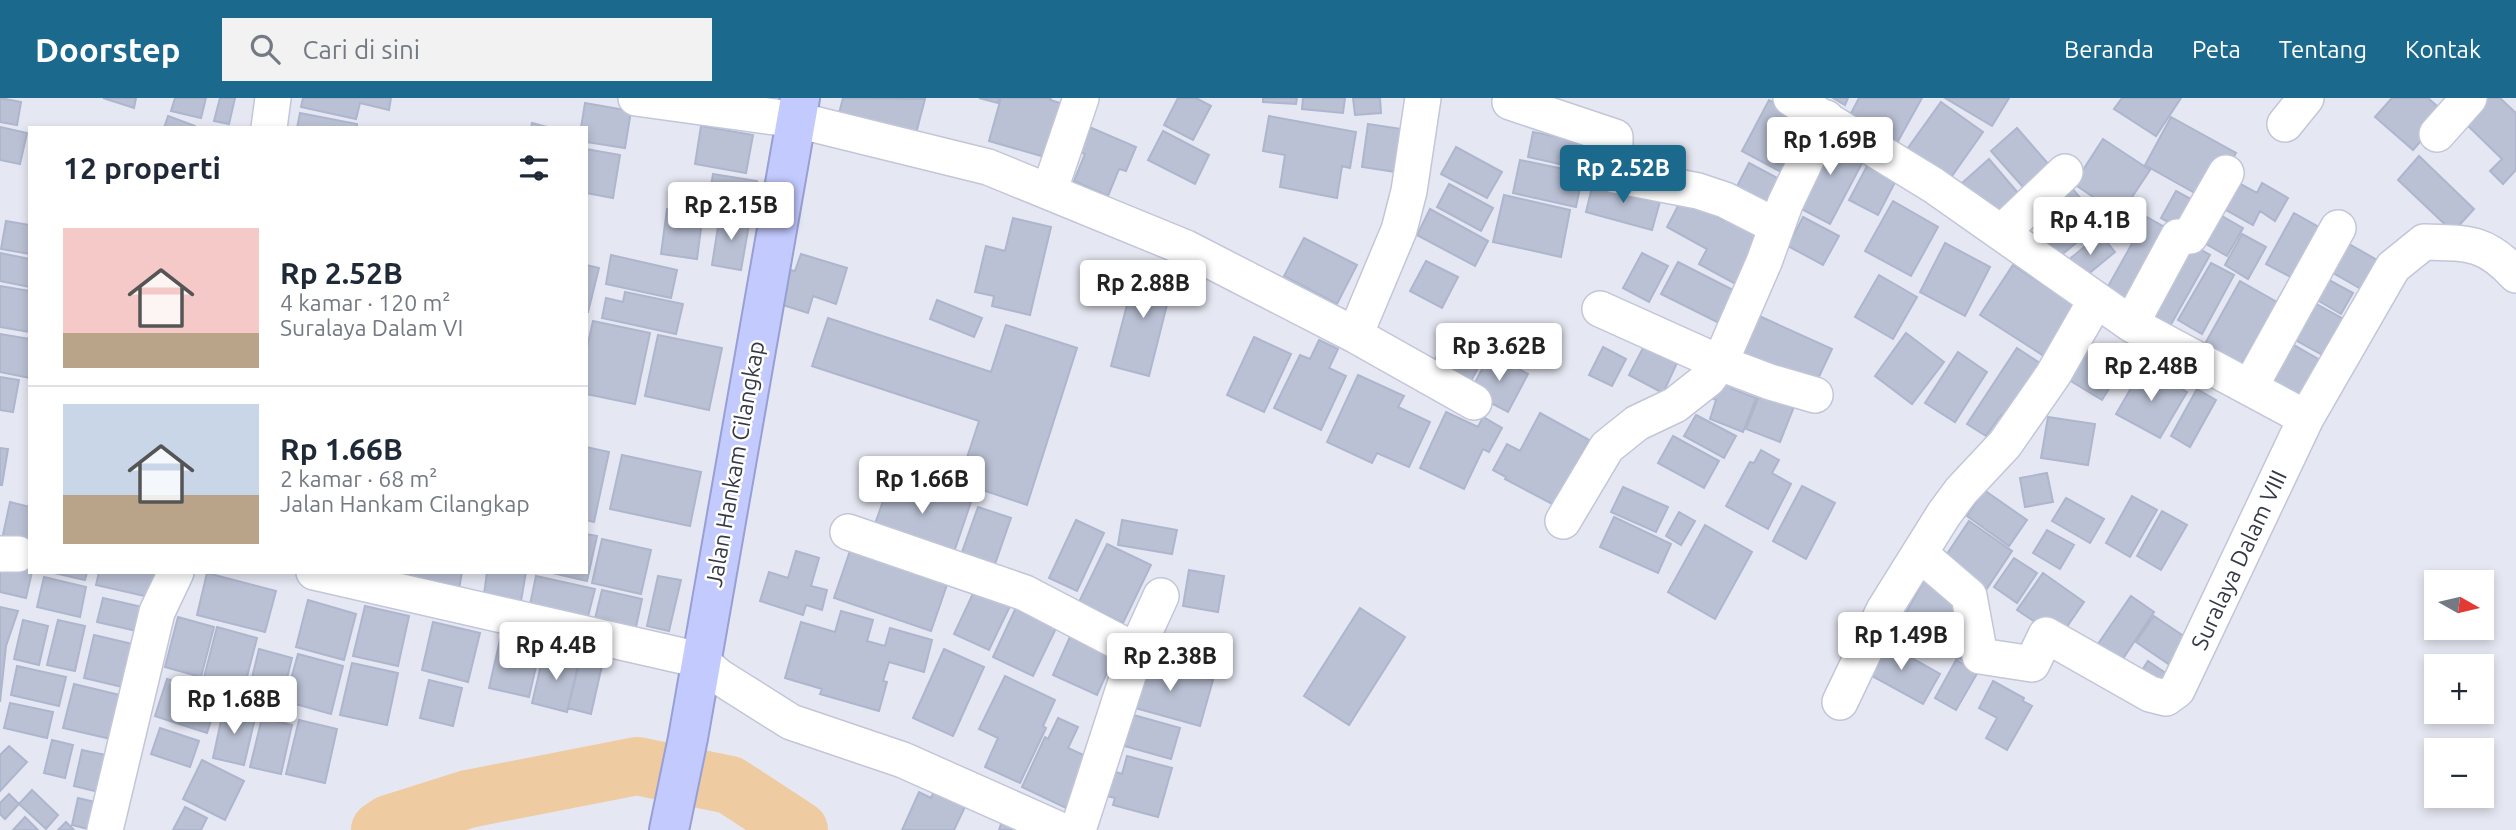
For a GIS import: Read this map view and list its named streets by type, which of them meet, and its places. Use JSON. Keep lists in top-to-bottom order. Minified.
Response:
{"streets":{"street":["Jalan Hankam Cilangkap","Suralaya Dalam VIII"]},"north":"right","page":{"header":"Doorstep","search":"Cari di sini","nav":["Beranda","Peta","Tentang","Kontak"],"price":["Rp 1.69B","Rp 2.52B","Rp 2.15B","Rp 4.1B","Rp 2.88B","Rp 3.62B","Rp 2.48B","Rp 1.66B","Rp 1.49B","Rp 4.4B","Rp 2.38B","Rp 1.68B"],"heading":"12 properti","list":[{"name":"Rp 2.52B","note":"4 kamar · 120 m² · Suralaya Dalam VI"},{"name":"Rp 1.66B","note":"2 kamar · 68 m² · Jalan Hankam Cilangkap"}],"map_buttons":["+","−"]}}
